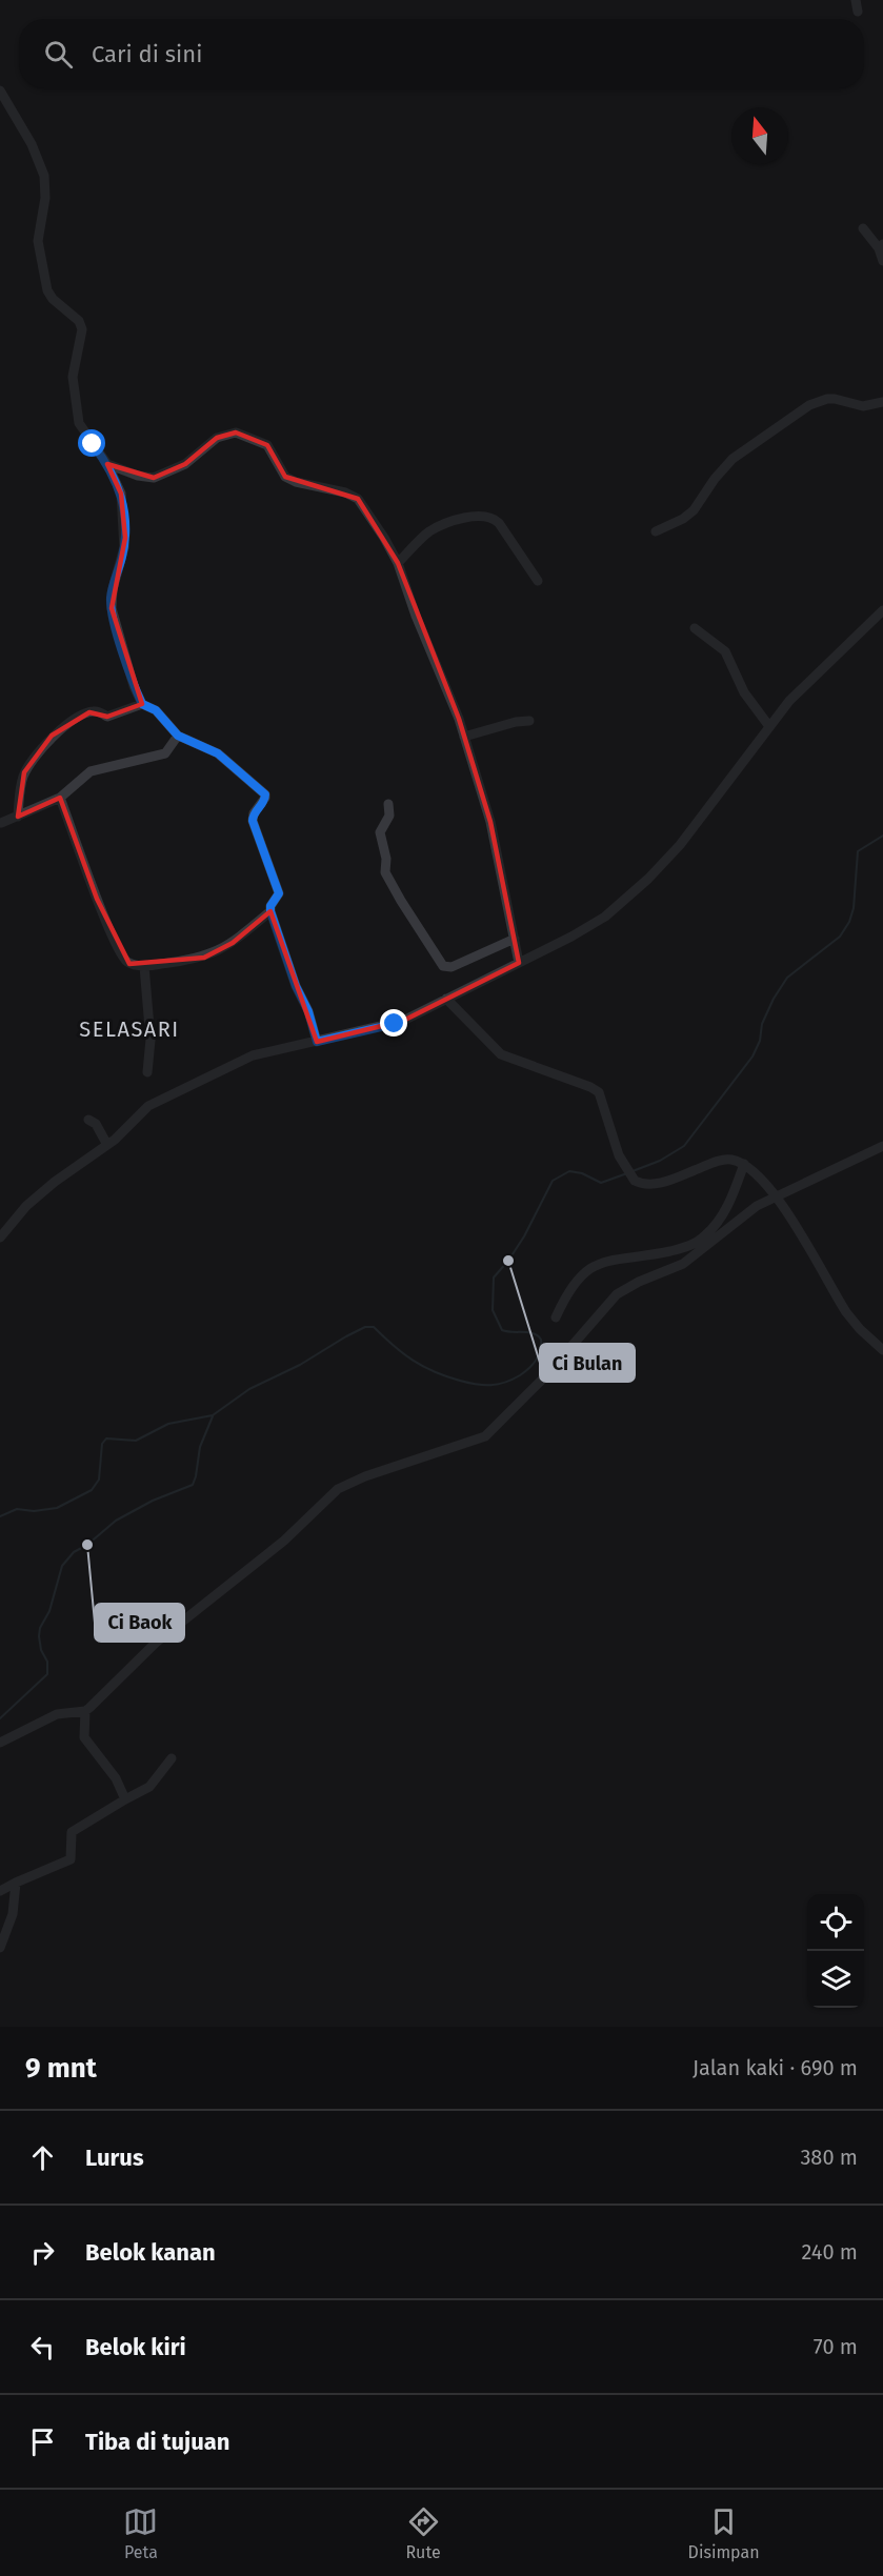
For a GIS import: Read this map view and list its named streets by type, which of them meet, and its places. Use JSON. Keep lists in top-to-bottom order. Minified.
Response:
{"districts":["SELASARI"],"places":["Ci Bulan","Ci Baok"],"north":"top","page":{"search":"Cari di sini","heading":["9 mnt","Jalan kaki · 690 m"],"list":[["Lurus","380 m"],["Belok kanan","240 m"],["Belok kiri","70 m"],"Tiba di tujuan"],"nav":["Peta","Rute","Disimpan"]}}
